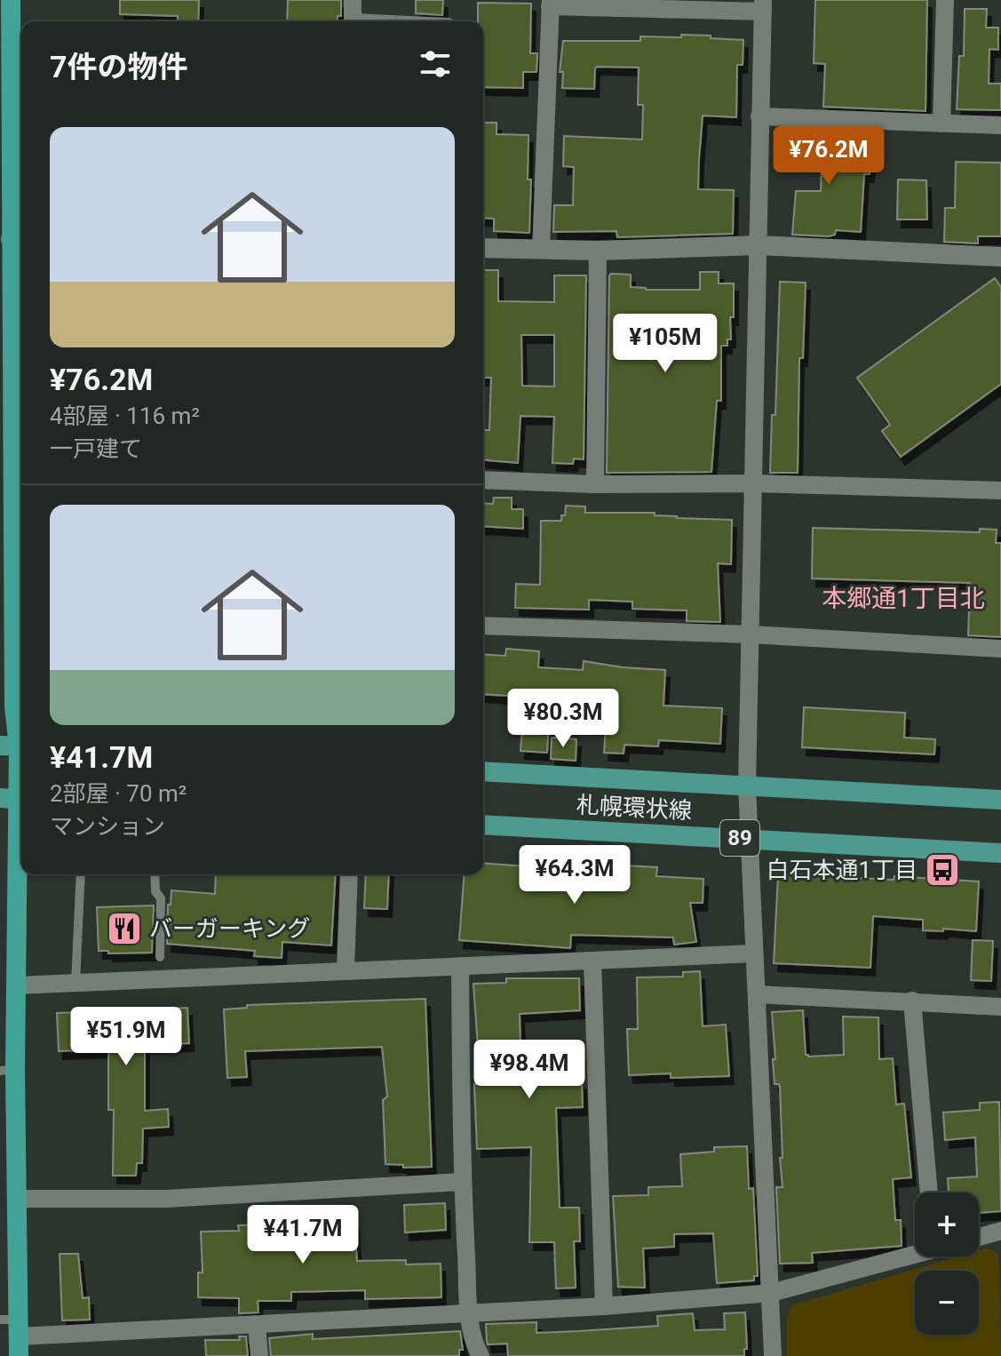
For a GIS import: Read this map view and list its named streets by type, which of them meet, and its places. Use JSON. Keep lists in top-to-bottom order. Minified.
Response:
{"streets":{"main road":["札幌環状線","89"]},"districts":["本郷通1丁目北"],"places":{"bus stop":["白石本通1丁目"],"restaurant":["バーガーキング"]},"page":{"heading":"7件の物件","list":[{"name":"¥76.2M","note":"4部屋 · 116 m² · 一戸建て"},{"name":"¥41.7M","note":"2部屋 · 70 m² · マンション"}],"price":["¥76.2M","¥105M","¥80.3M","¥64.3M","¥51.9M","¥98.4M","¥41.7M"],"map_buttons":["+","−"]}}
